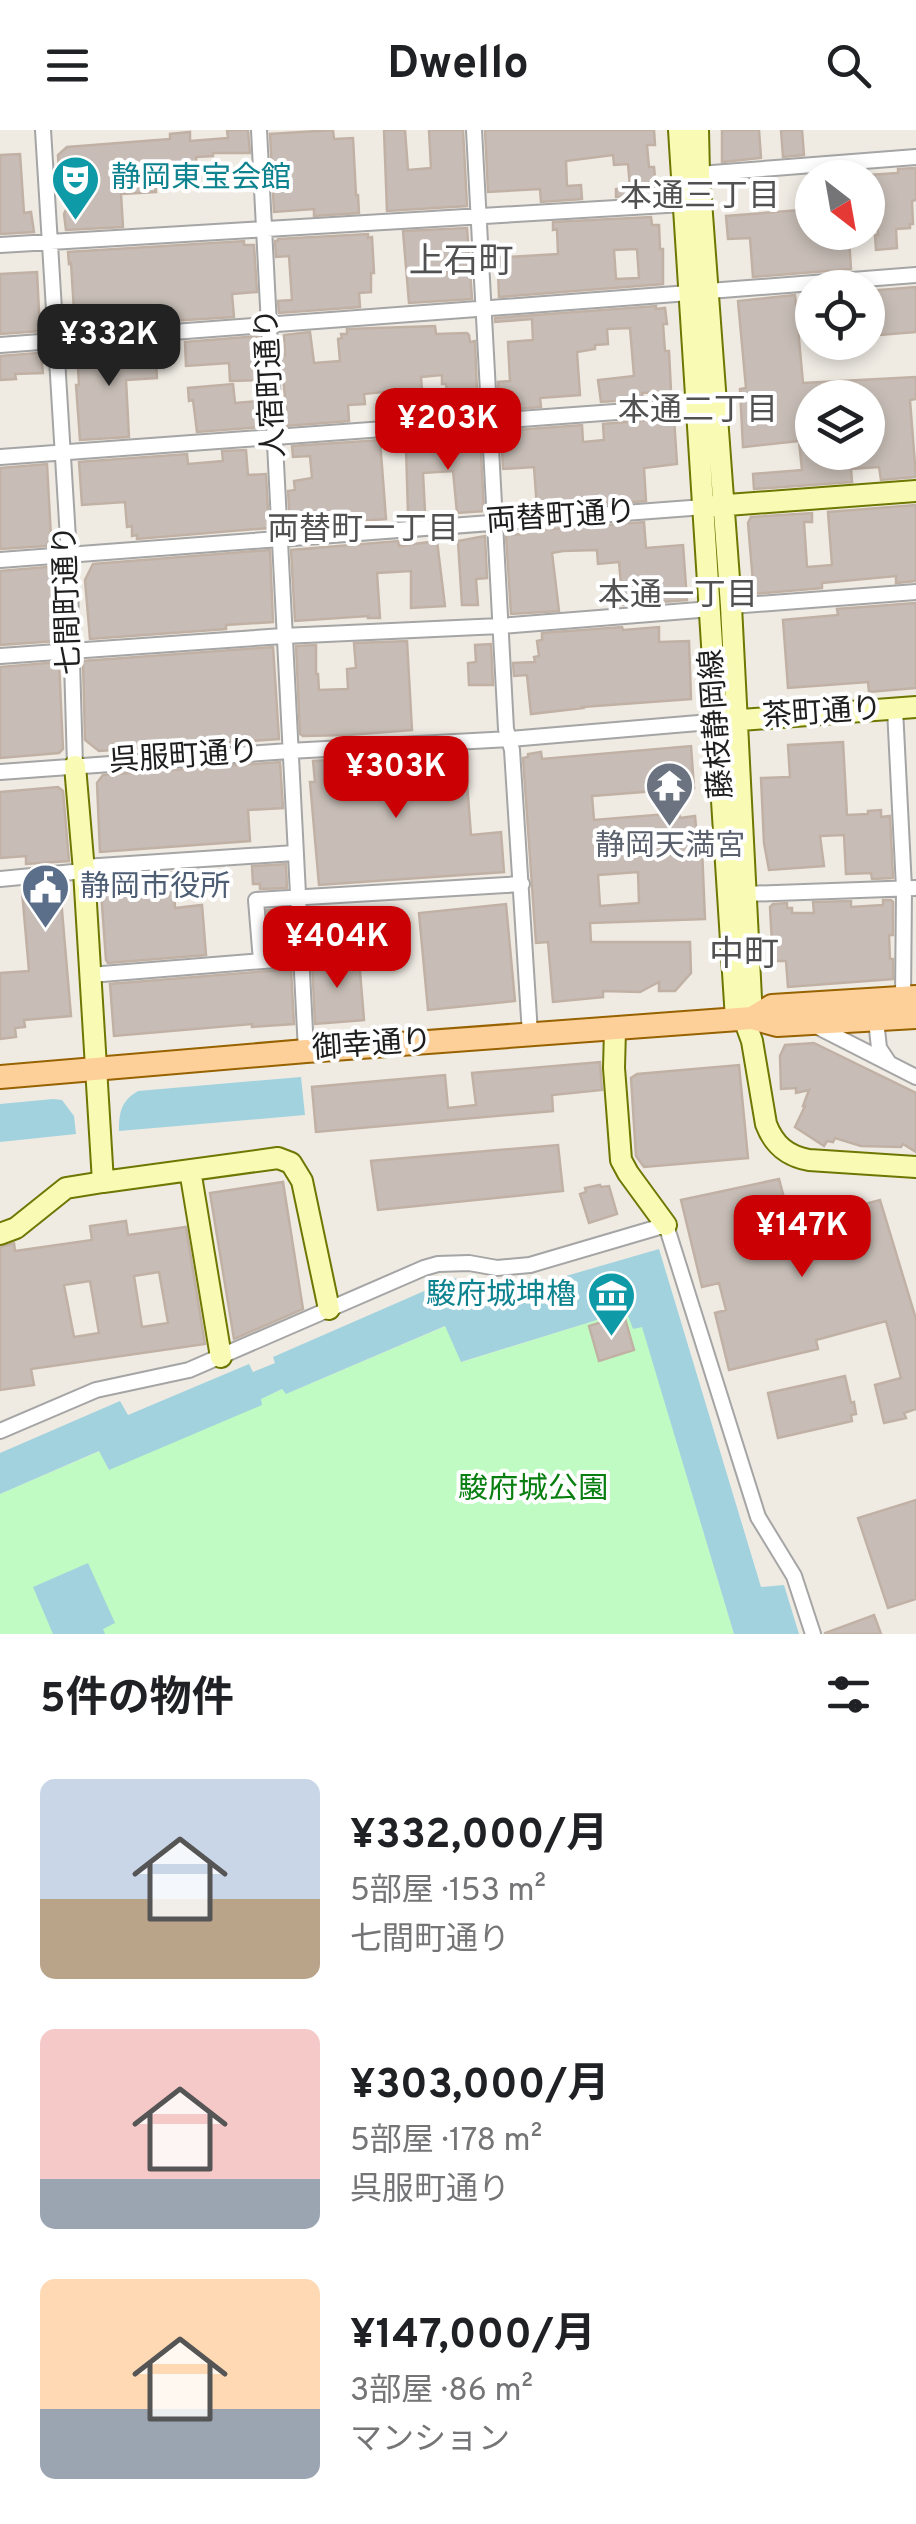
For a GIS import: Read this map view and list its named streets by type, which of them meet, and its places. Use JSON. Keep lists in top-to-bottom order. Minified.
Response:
{"streets":{"main road":["御幸通り"],"street":["人宿町通り","両替町通り","七間町通り","茶町通り","藤枝静岡線","呉服町通り"]},"crossings":[["人宿町通り","両替町通り"],["人宿町通り","呉服町通り"],["人宿町通り","御幸通り"],["両替町通り","七間町通り"],["両替町通り","藤枝静岡線"],["七間町通り","呉服町通り"],["七間町通り","御幸通り"],["茶町通り","藤枝静岡線"],["茶町通り","呉服町通り"],["藤枝静岡線","呉服町通り"],["藤枝静岡線","御幸通り"]],"districts":["本通三丁目","上石町","本通二丁目","両替町一丁目","本通一丁目","中町"],"parks":["駿府城公園"],"places":{"theatre":["静岡東宝会館"],"temple":["静岡天満宮"],"public building":["静岡市役所"],"museum":["駿府城坤櫓"]},"north":"bottom right","page":{"header":"Dwello","price":["¥332K","¥203K","¥303K","¥404K","¥147K"],"heading":"5件の物件","list":[{"name":"¥332,000/月","note":"5部屋 · 153 m² · 七間町通り"},{"name":"¥303,000/月","note":"5部屋 · 178 m² · 呉服町通り"},{"name":"¥147,000/月","note":"3部屋 · 86 m² · マンション"}]}}
